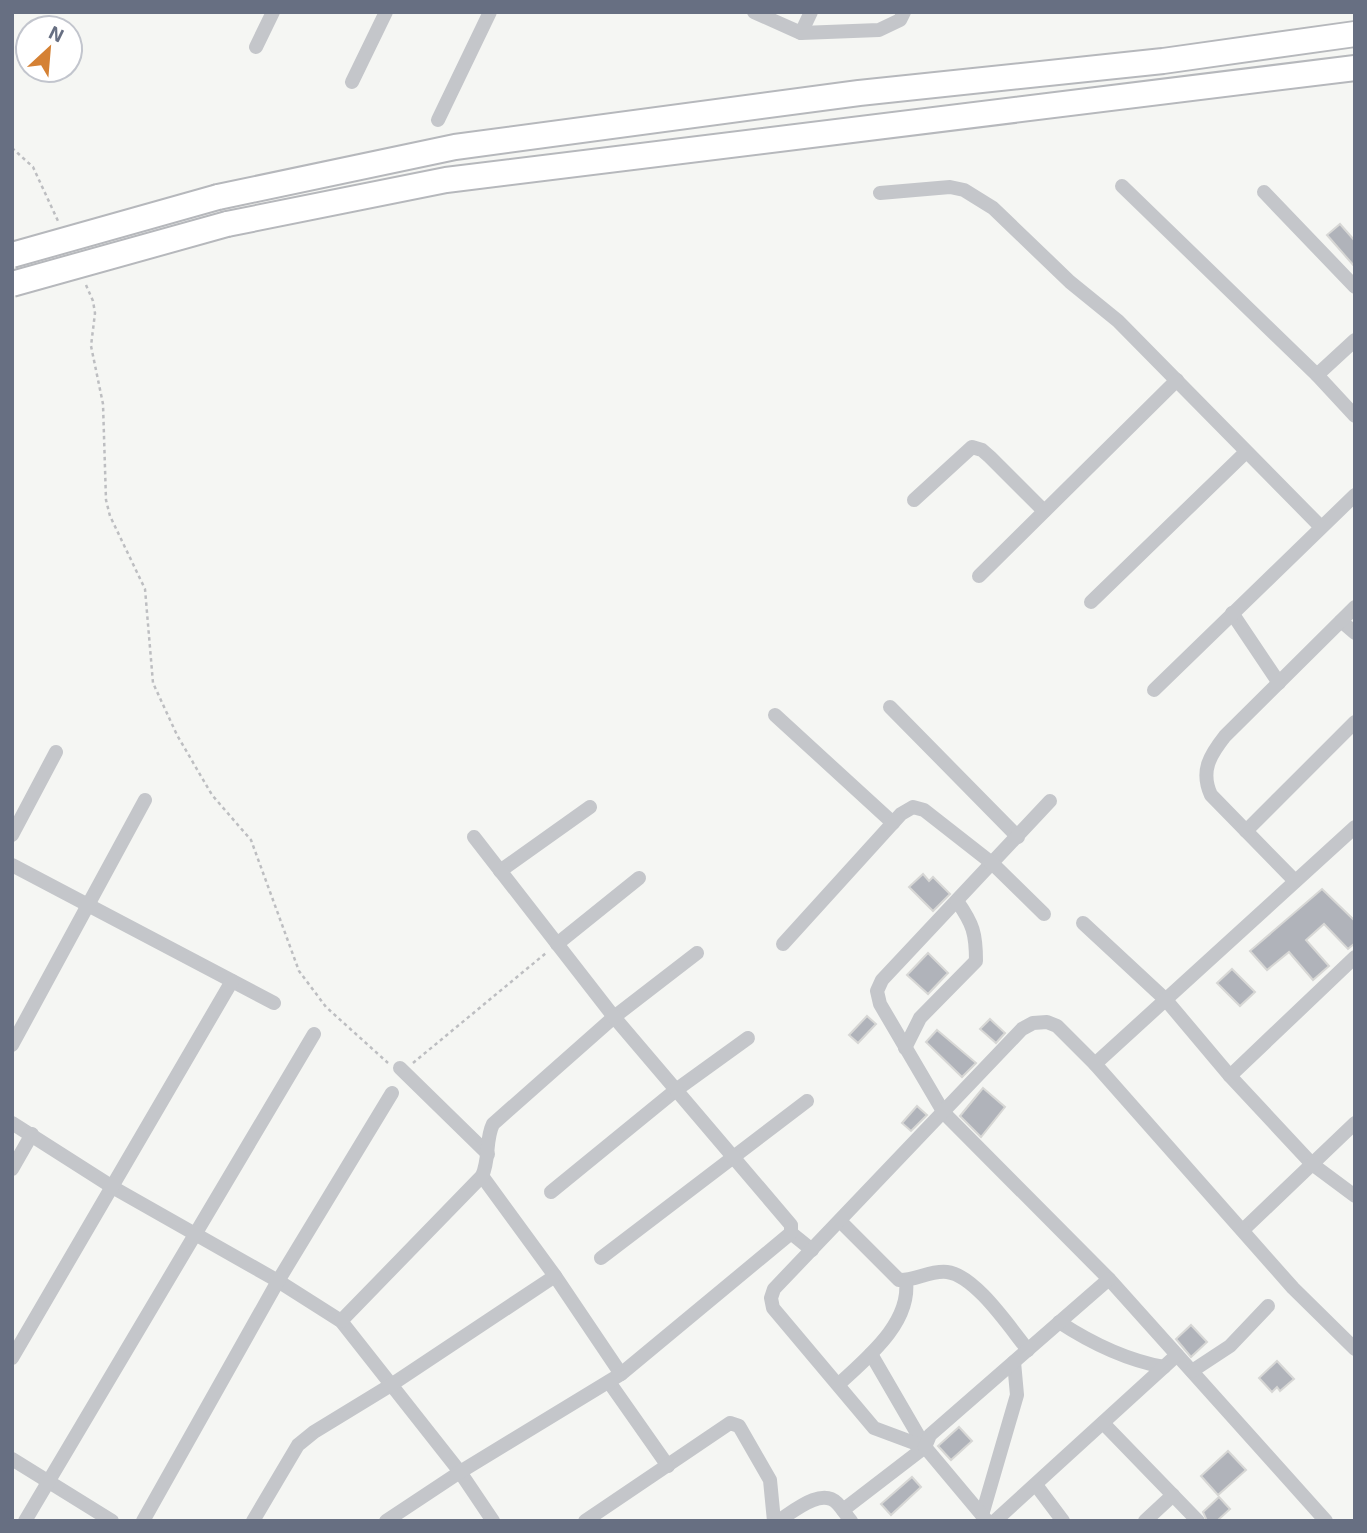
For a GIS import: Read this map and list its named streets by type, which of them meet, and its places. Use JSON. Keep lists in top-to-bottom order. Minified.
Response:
{"north":"top right"}
